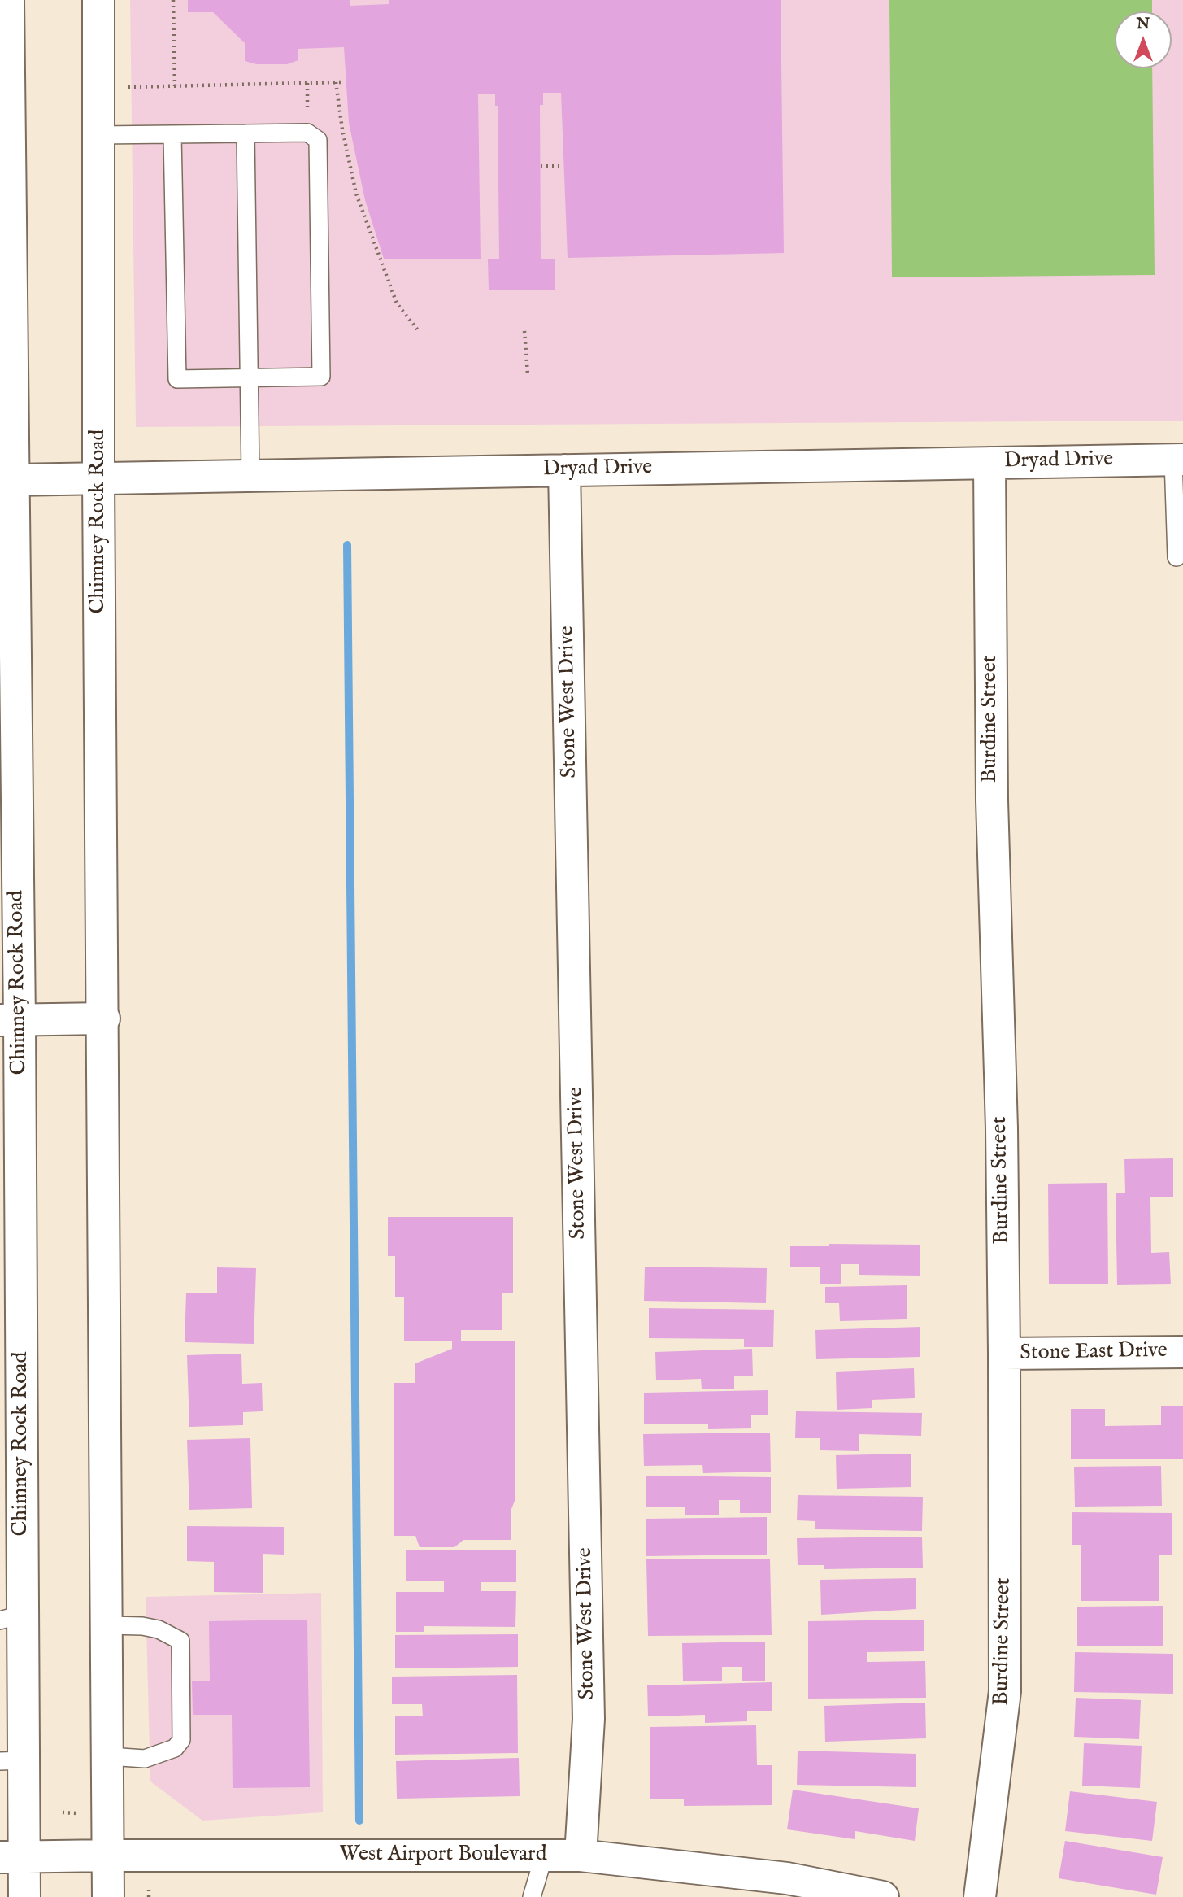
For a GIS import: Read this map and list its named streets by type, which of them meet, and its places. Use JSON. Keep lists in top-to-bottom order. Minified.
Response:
{"streets":{"street":["Dryad Drive","Chimney Rock Road","Stone West Drive","Burdine Street","Stone East Drive","West Airport Boulevard"]},"crossings":[["Dryad Drive","Chimney Rock Road"],["Dryad Drive","Stone West Drive"],["Dryad Drive","Burdine Street"],["Chimney Rock Road","West Airport Boulevard"],["Stone West Drive","West Airport Boulevard"],["Burdine Street","Stone East Drive"]],"north":"top"}
